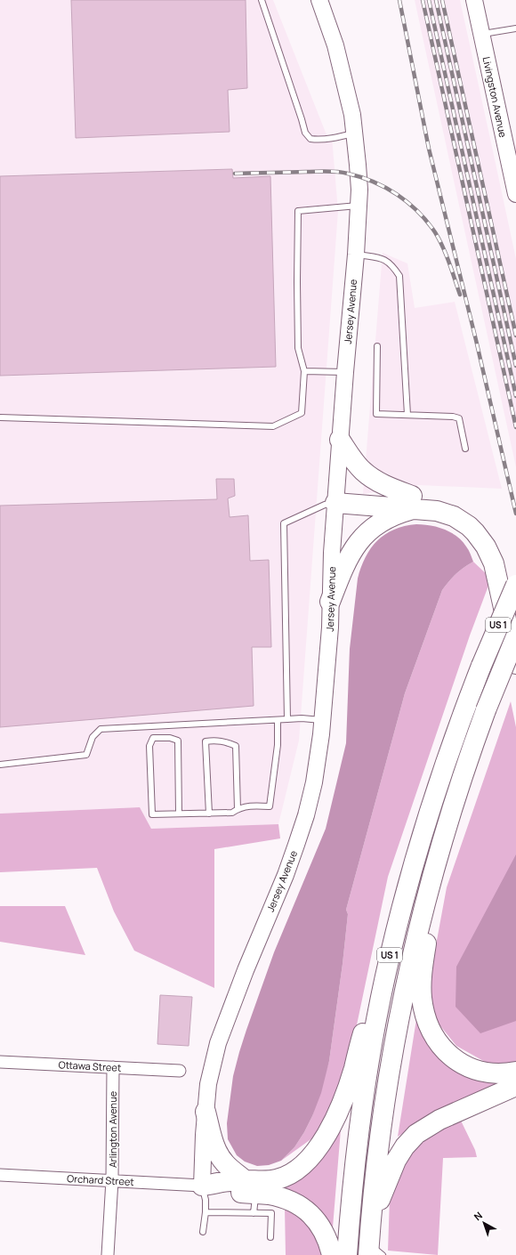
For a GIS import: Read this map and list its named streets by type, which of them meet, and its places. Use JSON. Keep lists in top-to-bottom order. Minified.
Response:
{"streets":{"highway":["US 1"],"main road":["Livingston Avenue","Jersey Avenue"],"street":["Ottawa Street","Arlington Avenue","Orchard Street"]},"crossings":[["Jersey Avenue","Orchard Street"],["Ottawa Street","Arlington Avenue"],["Arlington Avenue","Orchard Street"]],"north":"top left"}
